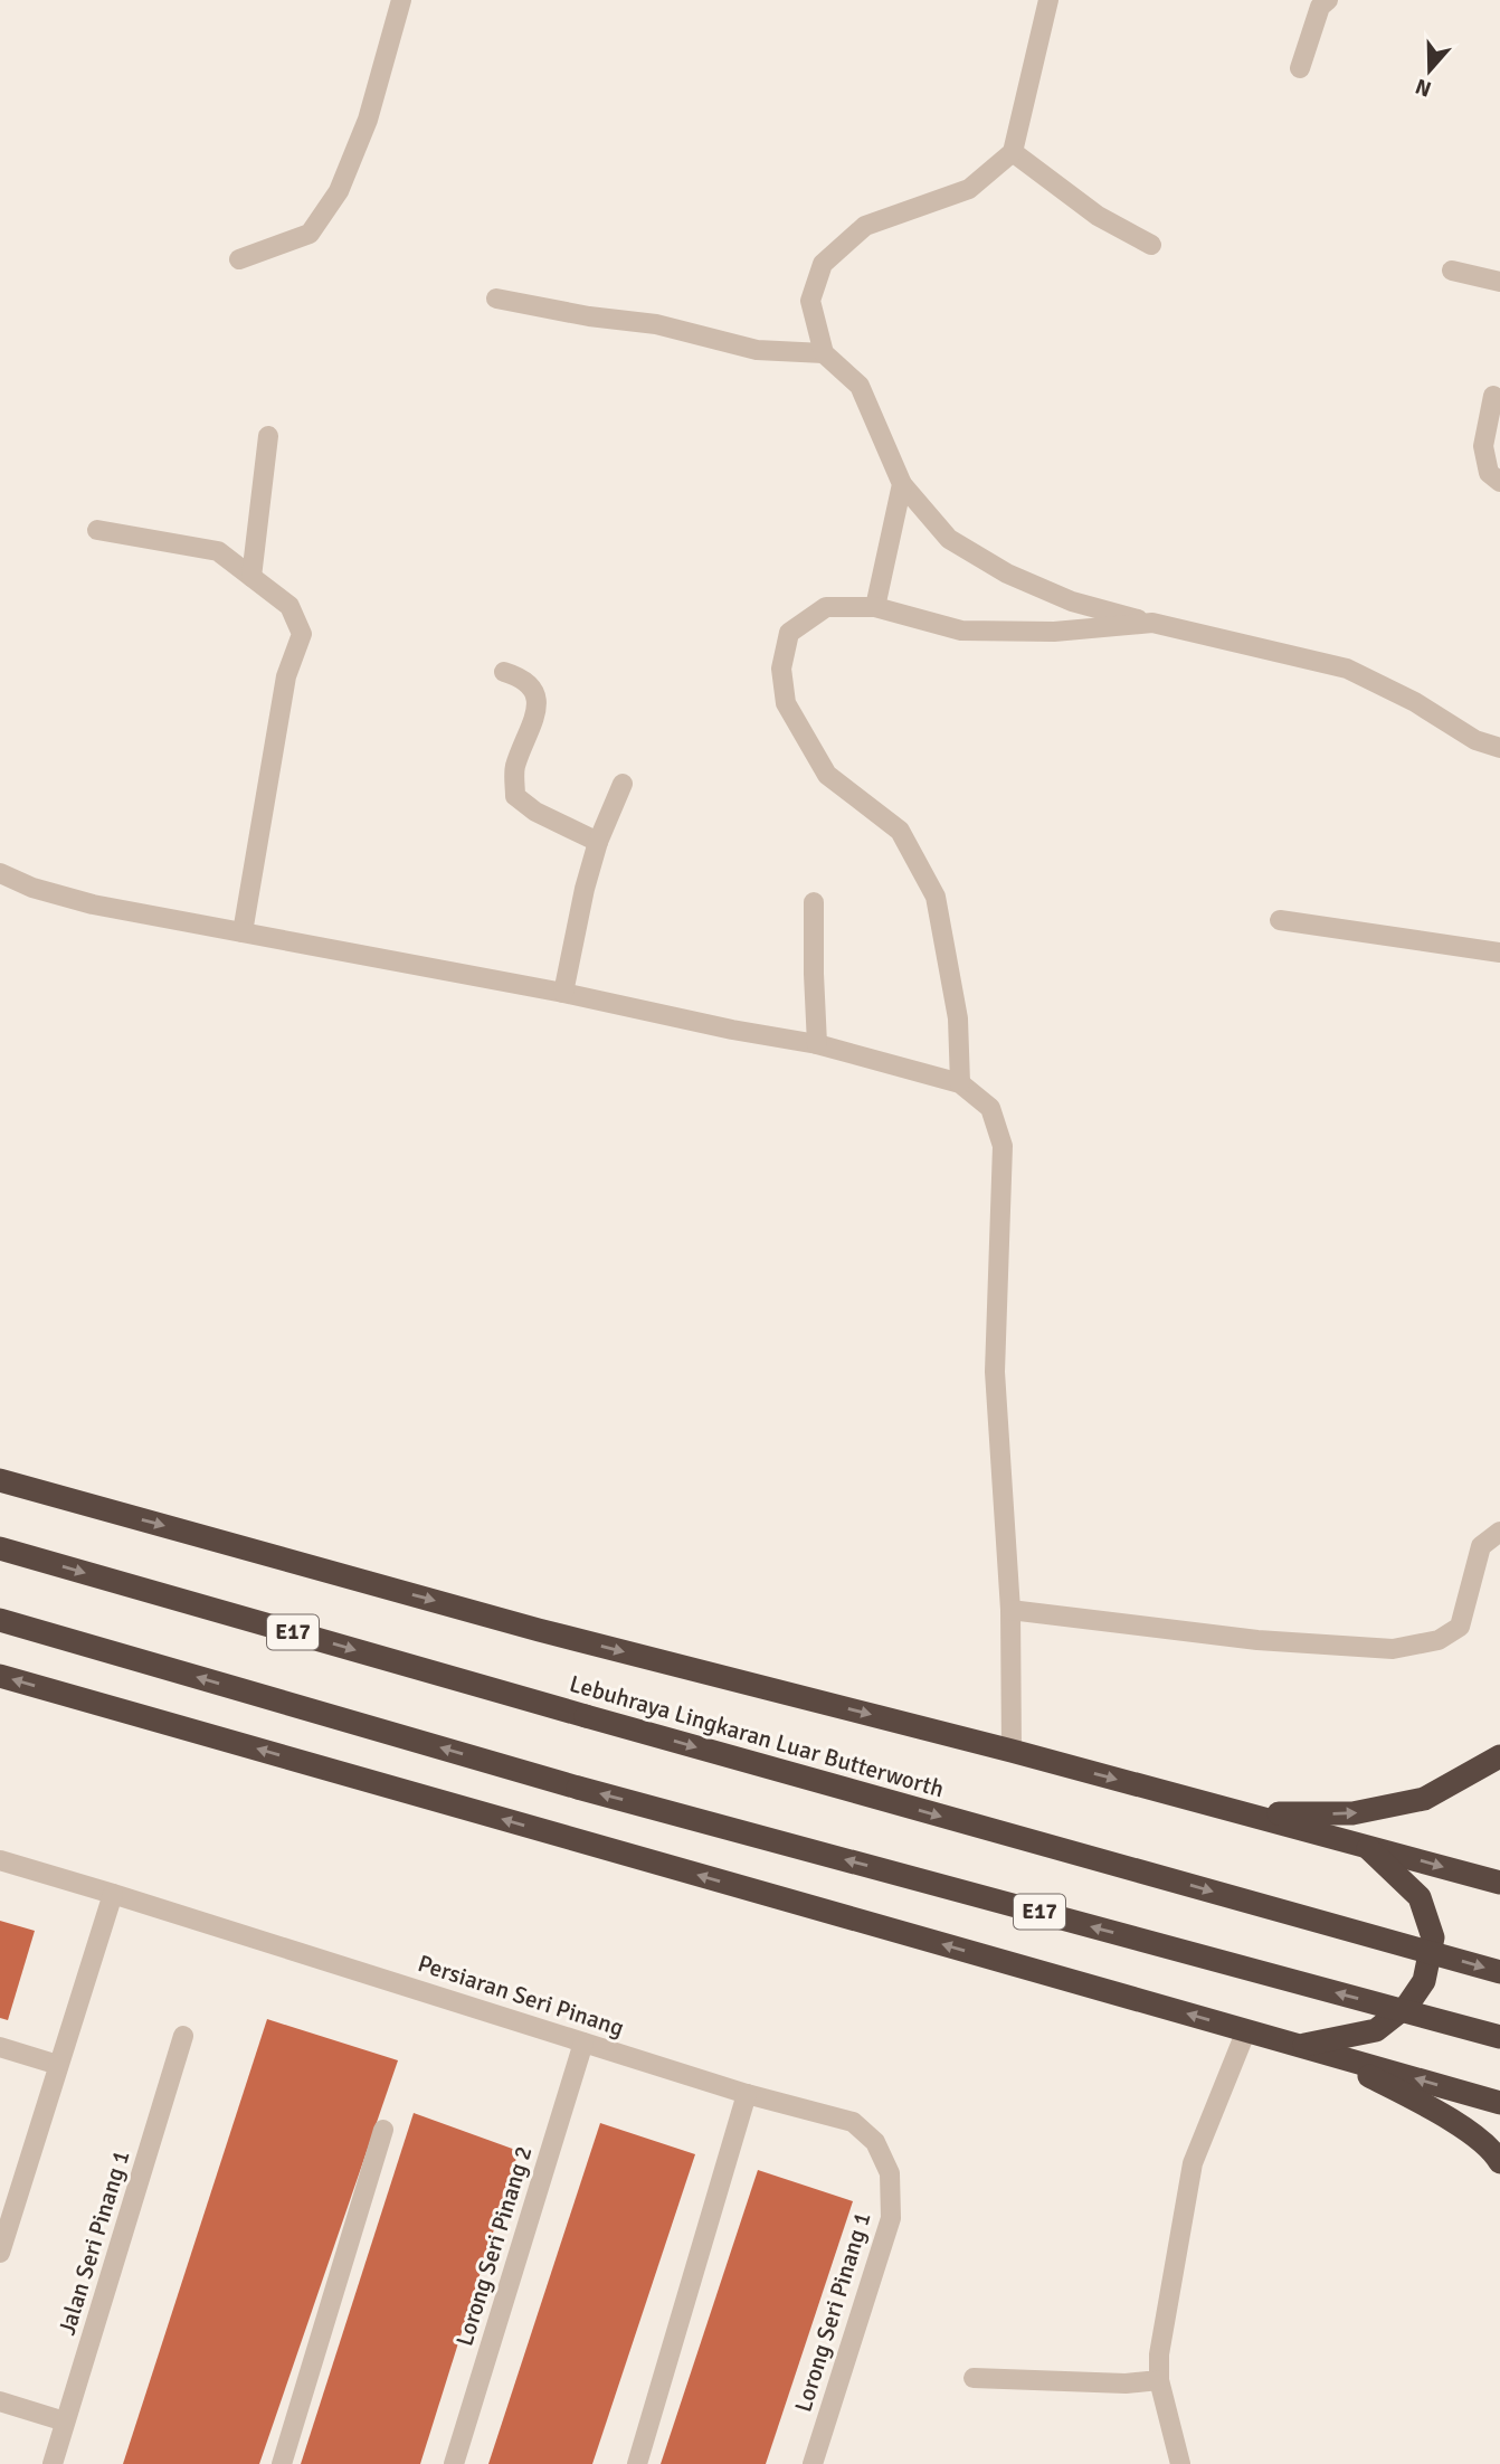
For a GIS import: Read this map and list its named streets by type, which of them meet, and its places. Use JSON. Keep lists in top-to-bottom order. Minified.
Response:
{"streets":{"highway":["E17","Lebuhraya Lingkaran Luar Butterworth"],"street":["Persiaran Seri Pinang","Jalan Seri Pinang 1","Lorong Seri Pinang 2","Lorong Seri Pinang 1"]},"crossings":[["Persiaran Seri Pinang","Lorong Seri Pinang 2"],["Persiaran Seri Pinang","Lorong Seri Pinang 1"]],"north":"bottom"}
